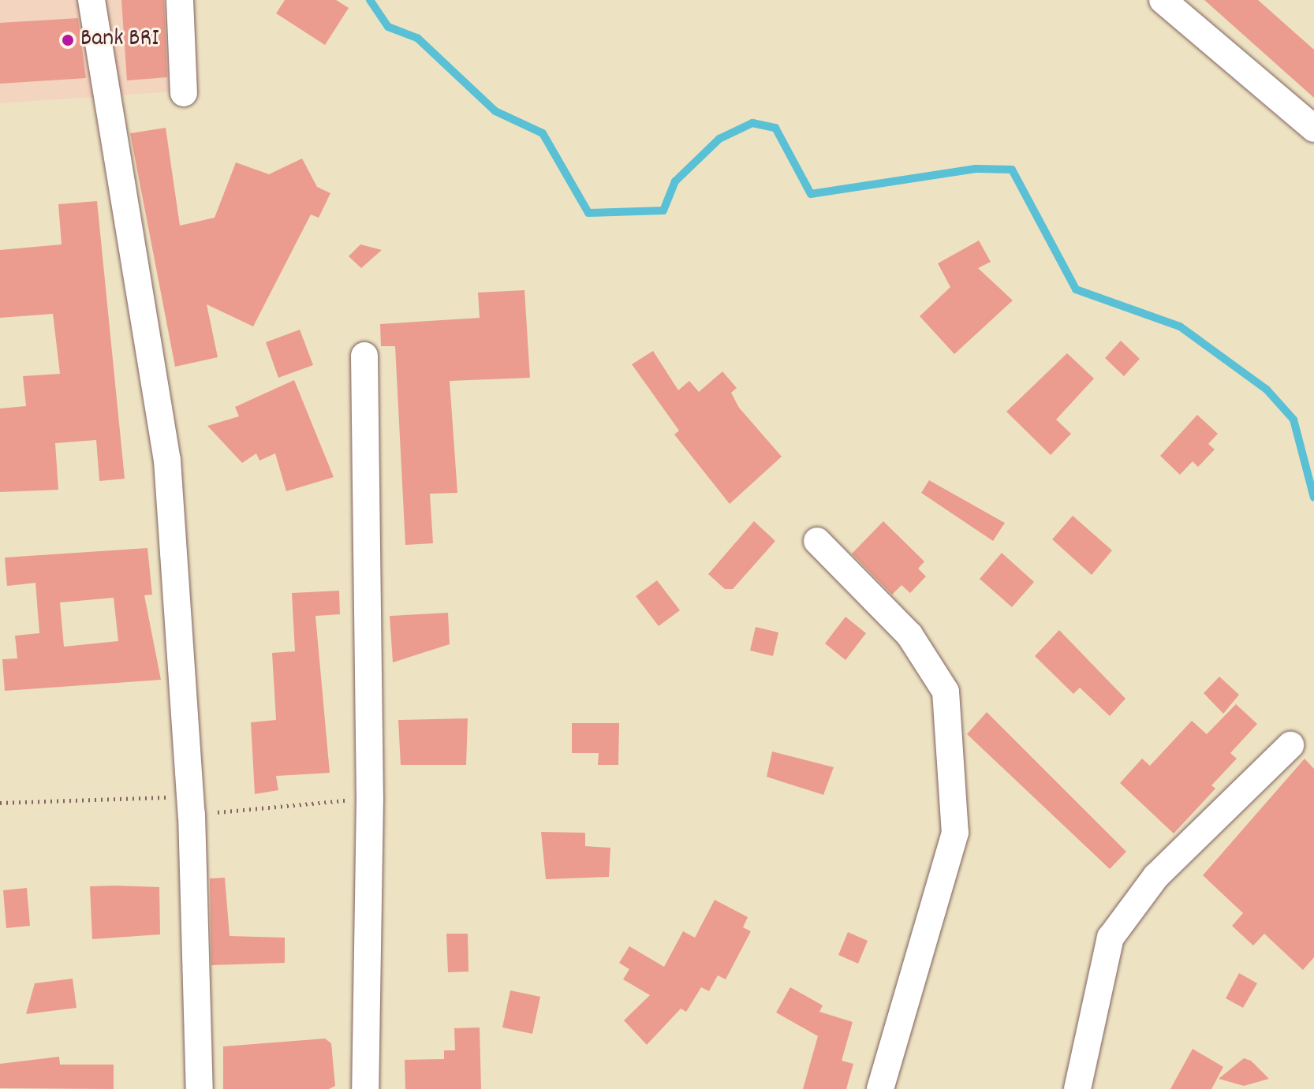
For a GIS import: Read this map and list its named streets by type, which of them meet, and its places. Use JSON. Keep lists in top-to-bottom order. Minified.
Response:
{"places":["Bank BRI"]}
